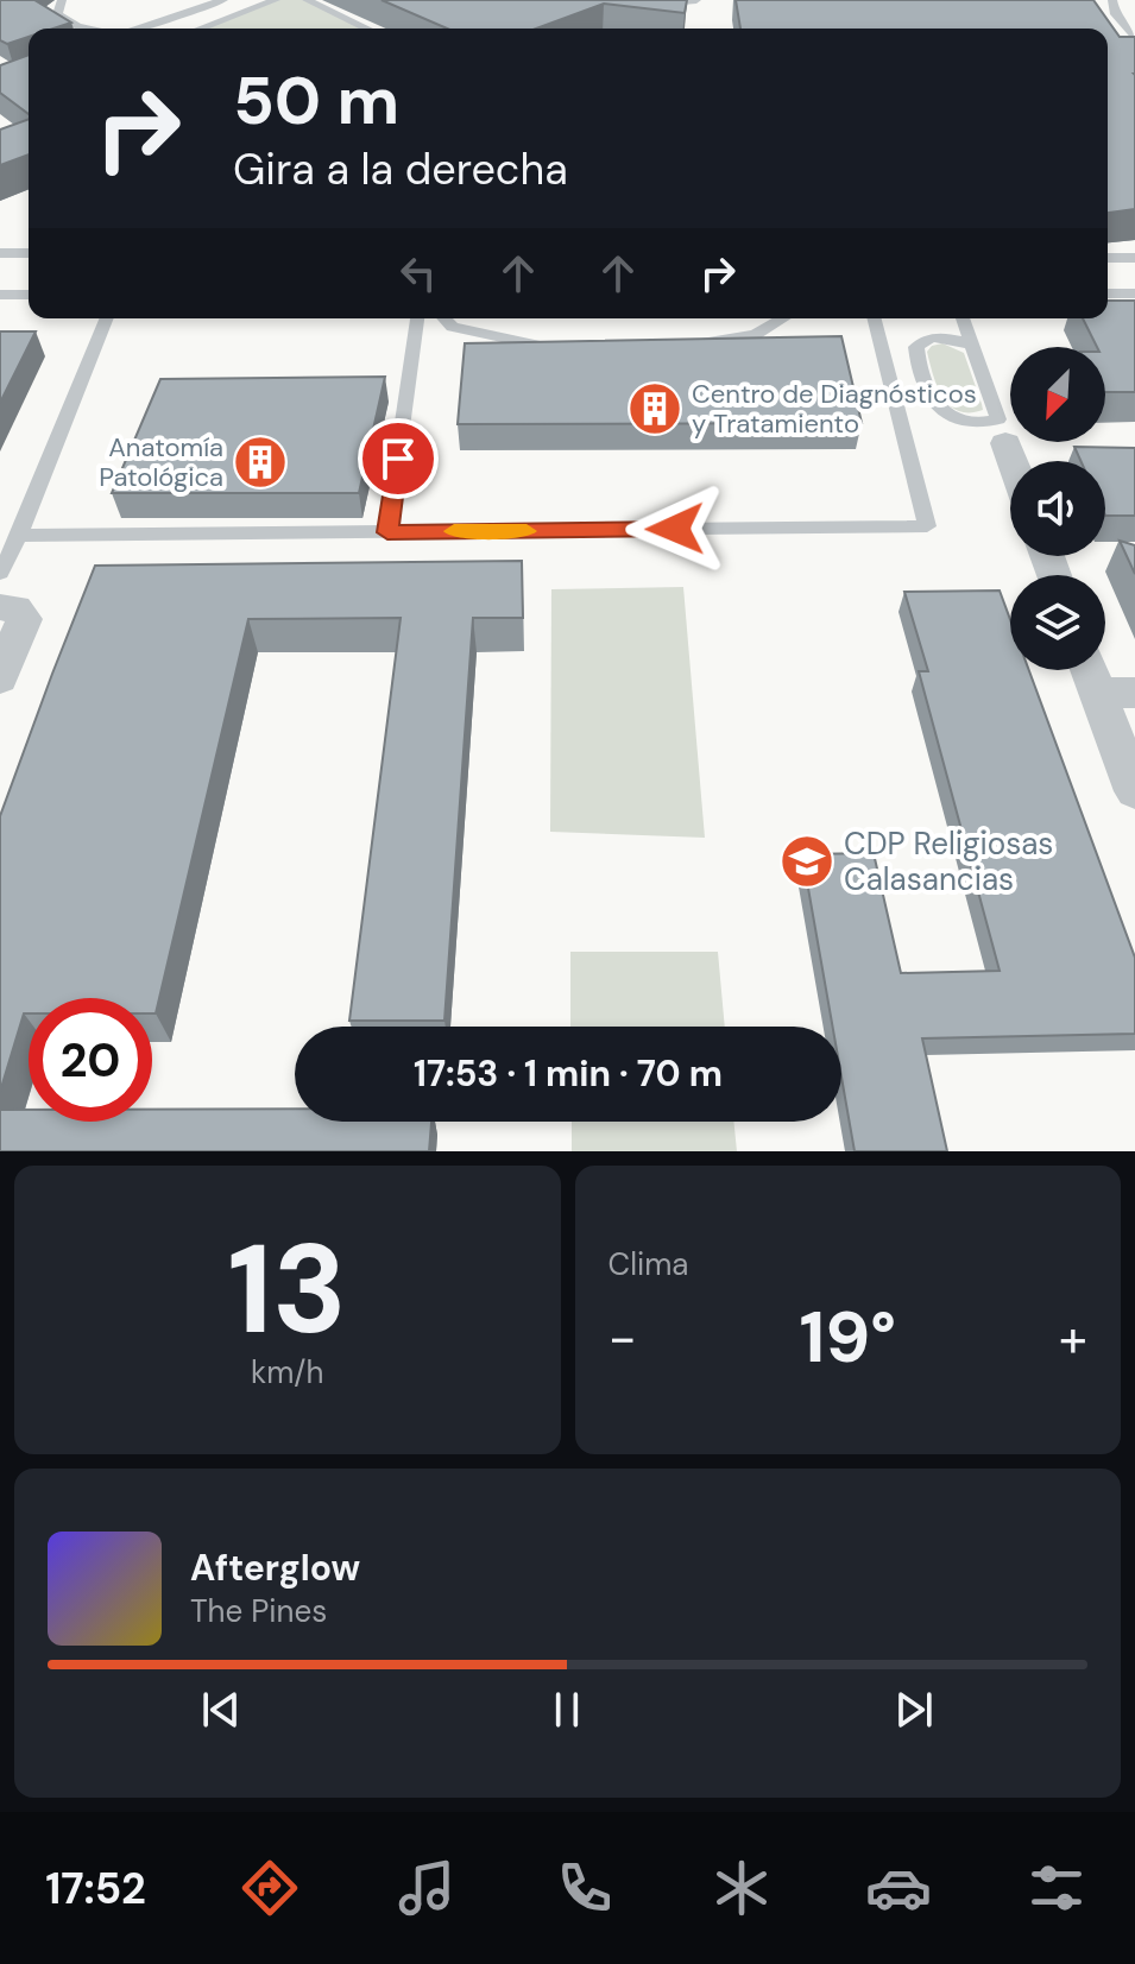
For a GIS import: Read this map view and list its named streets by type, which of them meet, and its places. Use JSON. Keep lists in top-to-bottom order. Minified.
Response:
{"places":{"building":["Centro de Diagnósticos y Tratamiento","Anatomía Patológica"],"school or university":["CDP Religiosas Calasancias"]},"north":"bottom left","page":{"turn":["50 m","Gira a la derecha"],"limit":"20","trip":"17:53 · 1 min · 70 m","tile":[["13","km/h"],"Clima"],"heat":["−","19°","+"],"song":["Afterglow","The Pines"],"tabs":"17:52"}}
